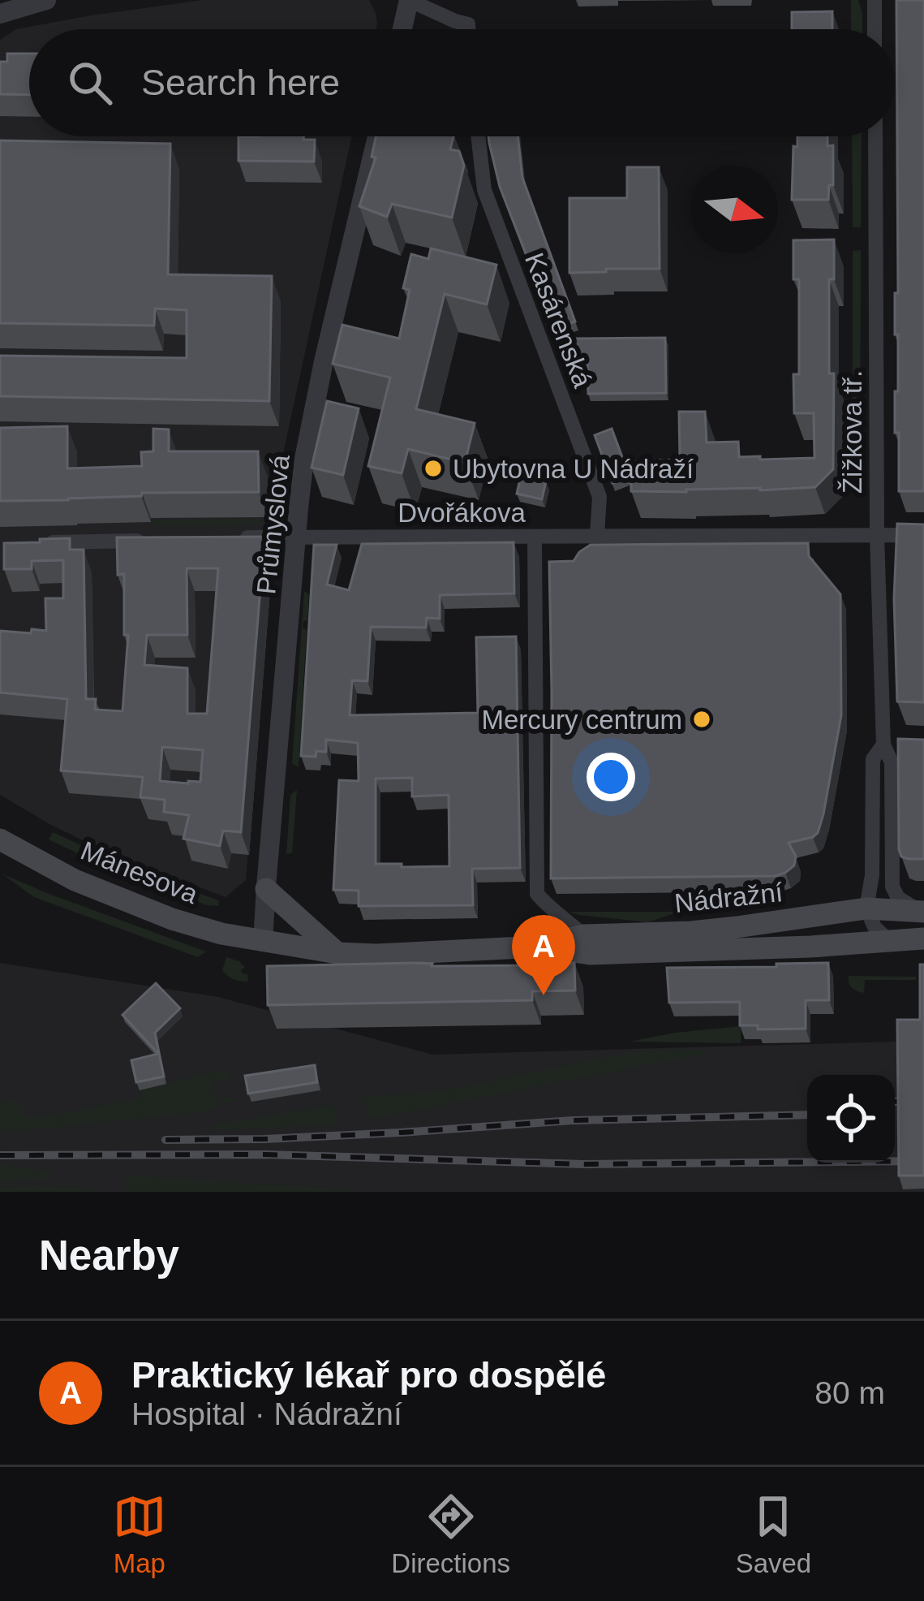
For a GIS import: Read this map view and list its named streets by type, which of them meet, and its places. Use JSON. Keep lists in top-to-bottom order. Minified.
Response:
{"streets":{"main road":["Mánesova","Nádražní"],"street":["Kasárenská","Žižkova tř.","Dvořákova","Průmyslová"]},"crossings":[["Kasárenská","Dvořákova"],["Žižkova tř.","Dvořákova"],["Žižkova tř.","Nádražní"],["Dvořákova","Průmyslová"],["Průmyslová","Mánesova"],["Průmyslová","Nádražní"],["Mánesova","Nádražní"]],"places":["Ubytovna U Nádraží","Mercury centrum"],"north":"right","page":{"search":"Search here","pins":"A","heading":"Nearby","list":[{"mark":"A","name":"Praktický lékař pro dospělé","note":"Hospital · Nádražní","value":"80 m"}],"nav":["Map","Directions","Saved"]}}
